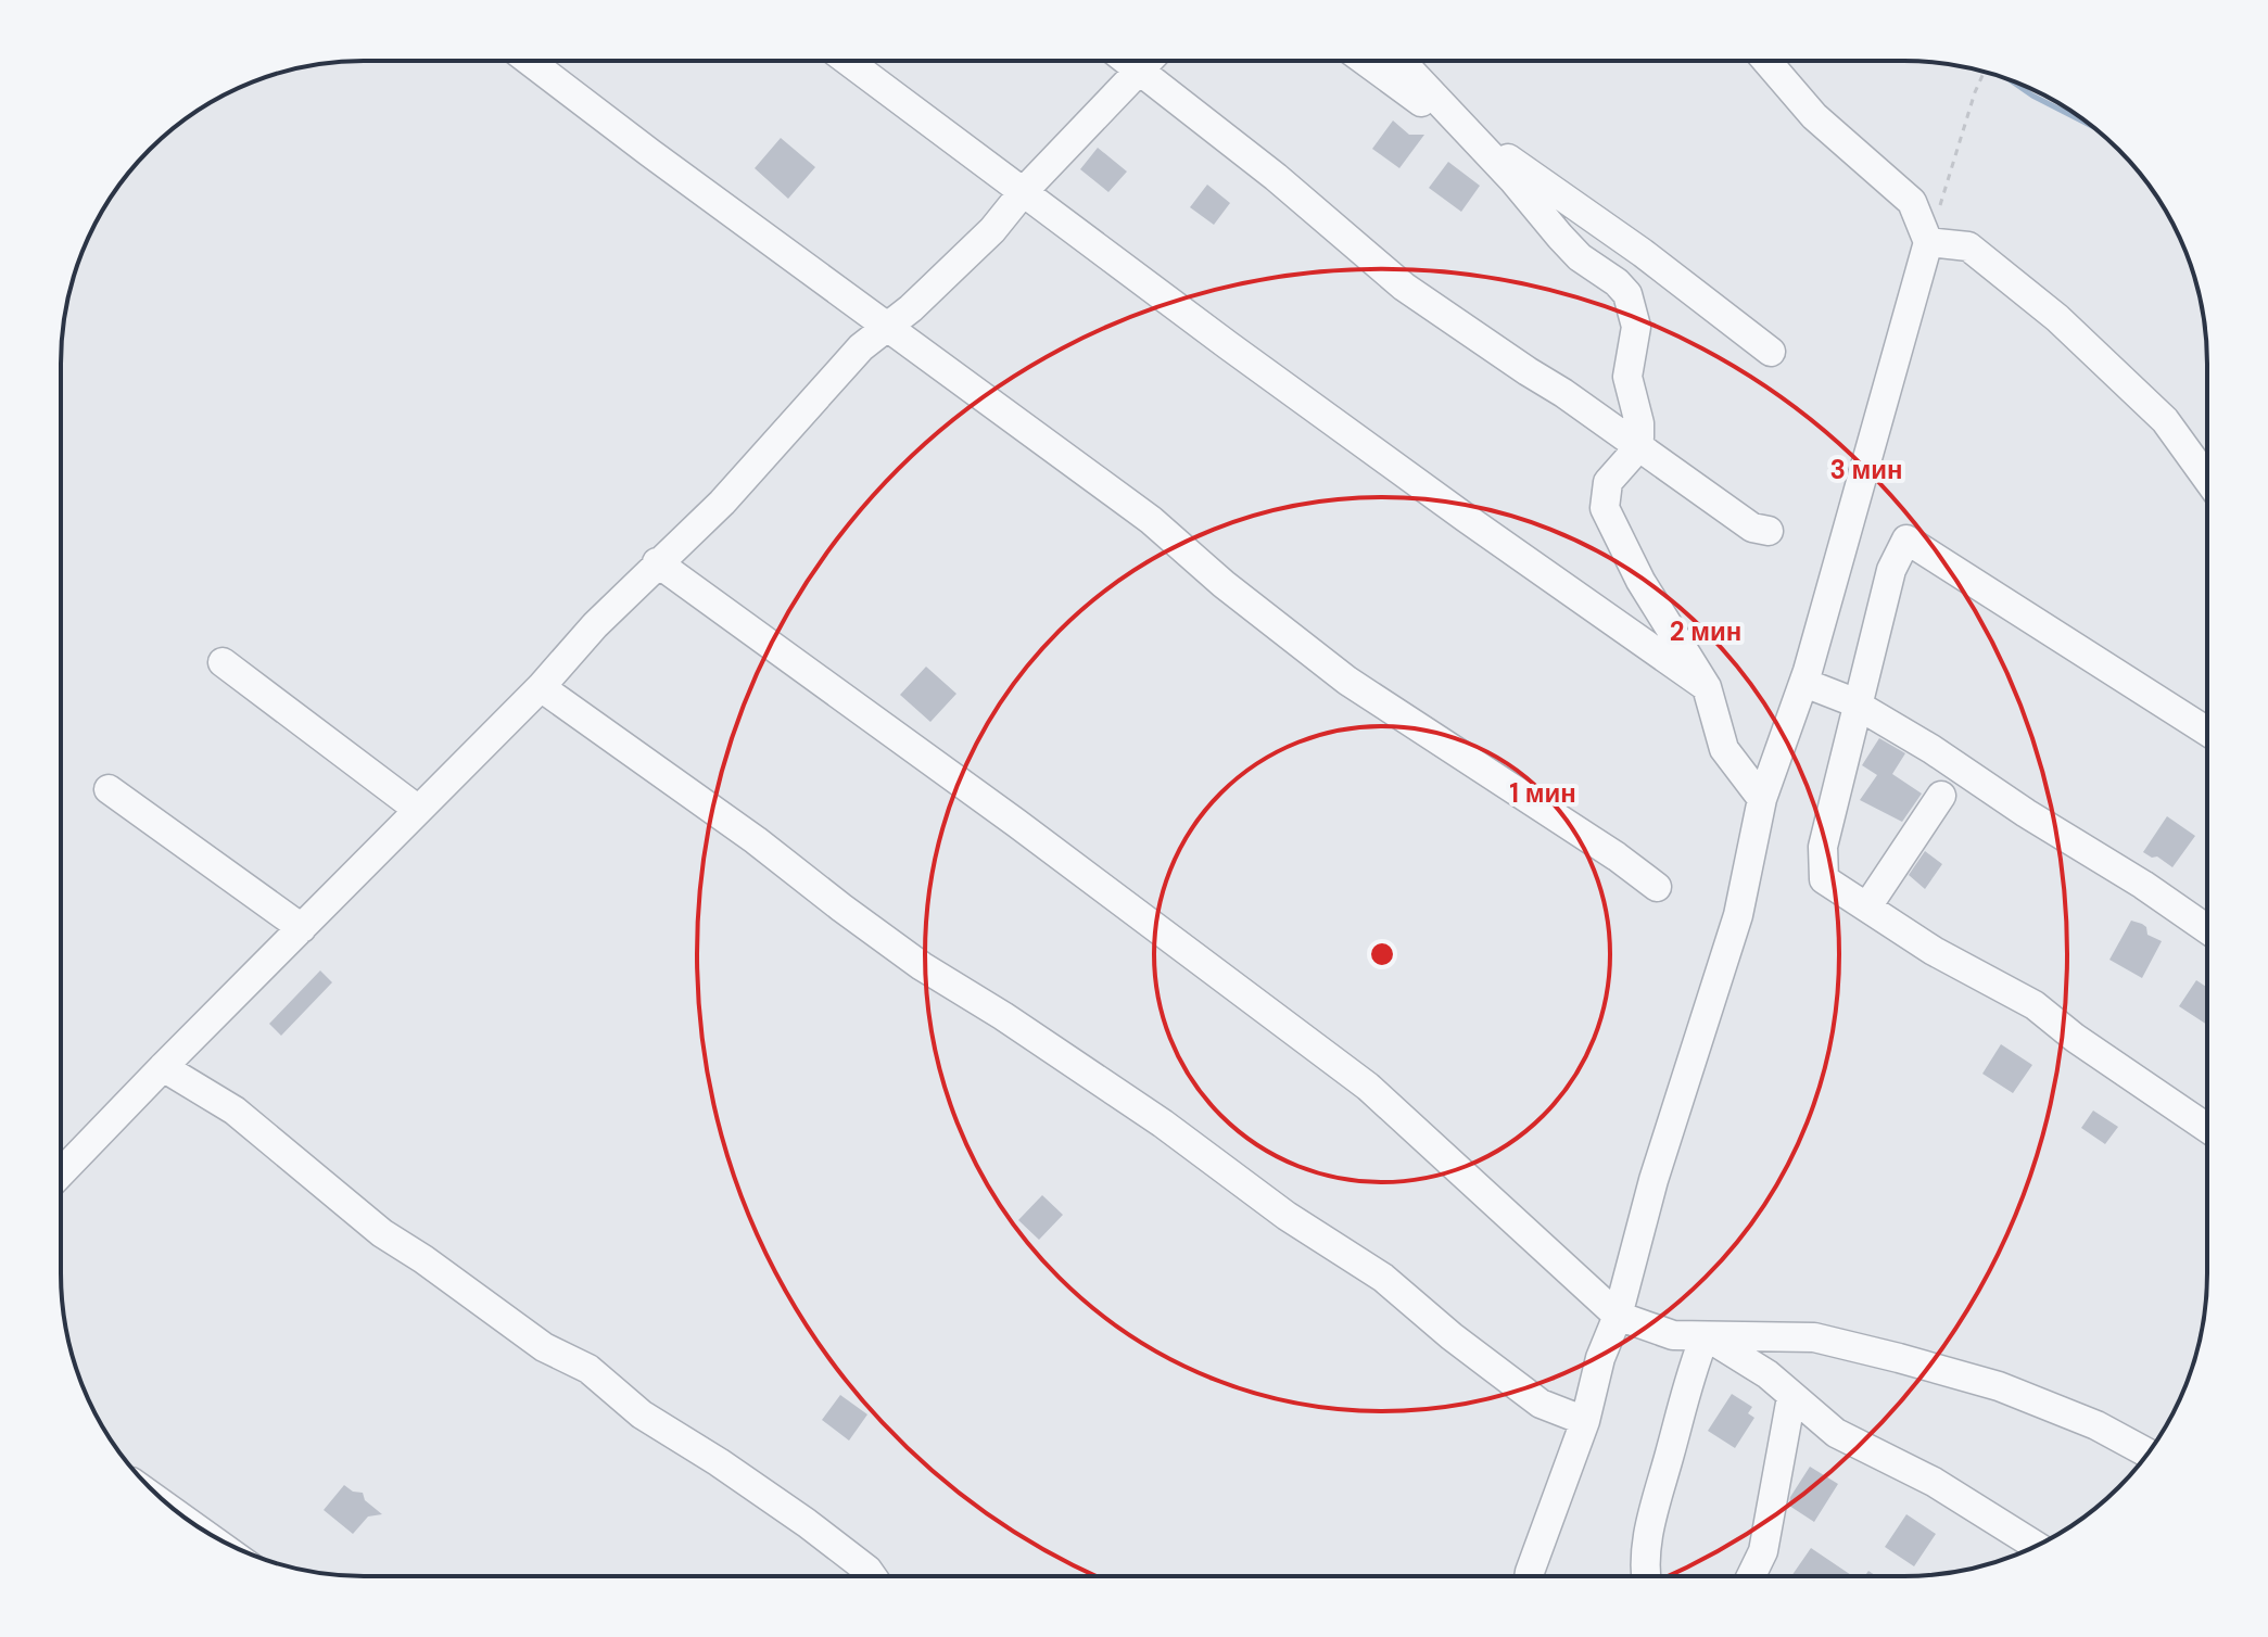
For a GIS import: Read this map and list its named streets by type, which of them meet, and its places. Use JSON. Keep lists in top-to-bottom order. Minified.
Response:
{"rings":["3 мин","2 мин","1 мин"]}
